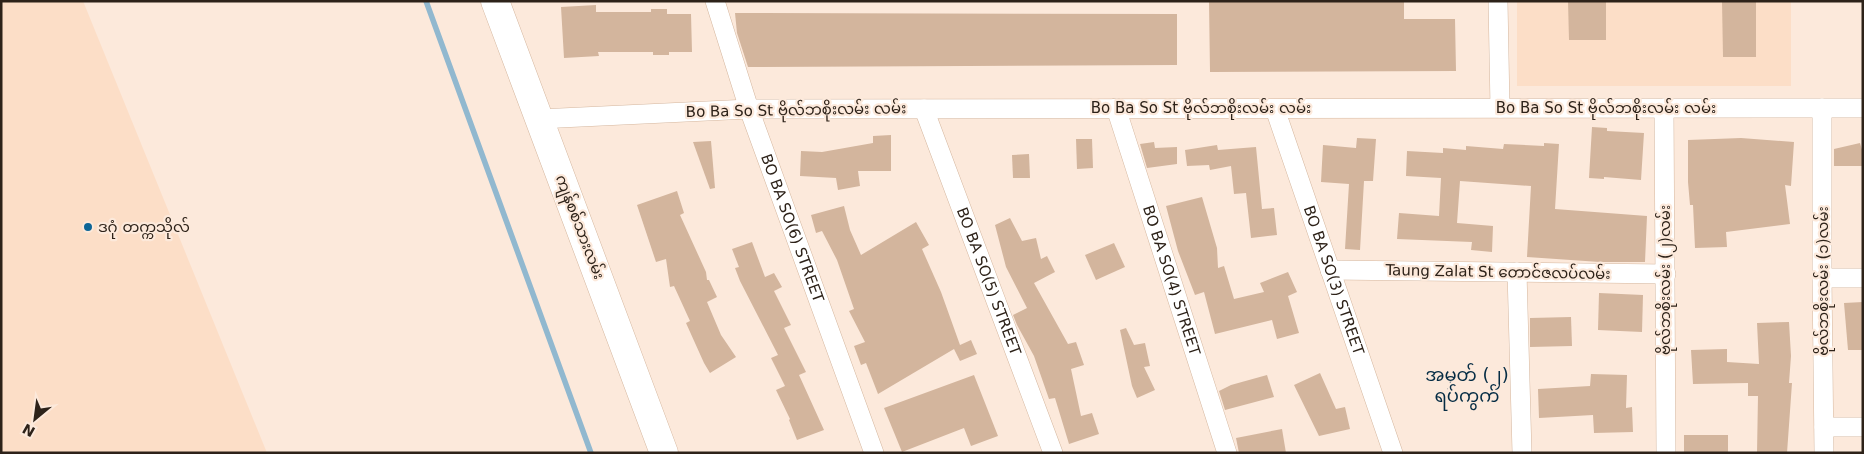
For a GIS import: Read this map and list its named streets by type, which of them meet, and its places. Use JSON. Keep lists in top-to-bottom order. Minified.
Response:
{"streets":{"main road":["ကျန်စစ်သားလမ်း"],"street":["Bo Ba So St ဗိုလ်ဘစိုးလမ်း လမ်း","BO BA SO(6) STREET","Taung Zalat St တောင်ဇလပ်လမ်း","ဗိုလ်ဘစိုးလမ်း (၂)လမ်း","BO BA SO(5) STREET","BO BA SO(4) STREET","BO BA SO(3) STREET","ဗိုလ်ဘစိုးလမ်း (၁)လမ်း"]},"crossings":[["Bo Ba So St ဗိုလ်ဘစိုးလမ်း လမ်း","ကျန်စစ်သားလမ်း"],["Bo Ba So St ဗိုလ်ဘစိုးလမ်း လမ်း","BO BA SO(6) STREET"],["Bo Ba So St ဗိုလ်ဘစိုးလမ်း လမ်း","ဗိုလ်ဘစိုးလမ်း (၂)လမ်း"],["Bo Ba So St ဗိုလ်ဘစိုးလမ်း လမ်း","BO BA SO(5) STREET"],["Bo Ba So St ဗိုလ်ဘစိုးလမ်း လမ်း","BO BA SO(4) STREET"],["Bo Ba So St ဗိုလ်ဘစိုးလမ်း လမ်း","BO BA SO(3) STREET"],["Bo Ba So St ဗိုလ်ဘစိုးလမ်း လမ်း","ဗိုလ်ဘစိုးလမ်း (၁)လမ်း"],["Taung Zalat St တောင်ဇလပ်လမ်း","ဗိုလ်ဘစိုးလမ်း (၂)လမ်း"],["Taung Zalat St တောင်ဇလပ်လမ်း","BO BA SO(3) STREET"]],"districts":["အမှတ် (၂) ရပ်ကွက်"],"places":["ဒဂုံ တက္ကသိုလ်"],"north":"bottom left"}
